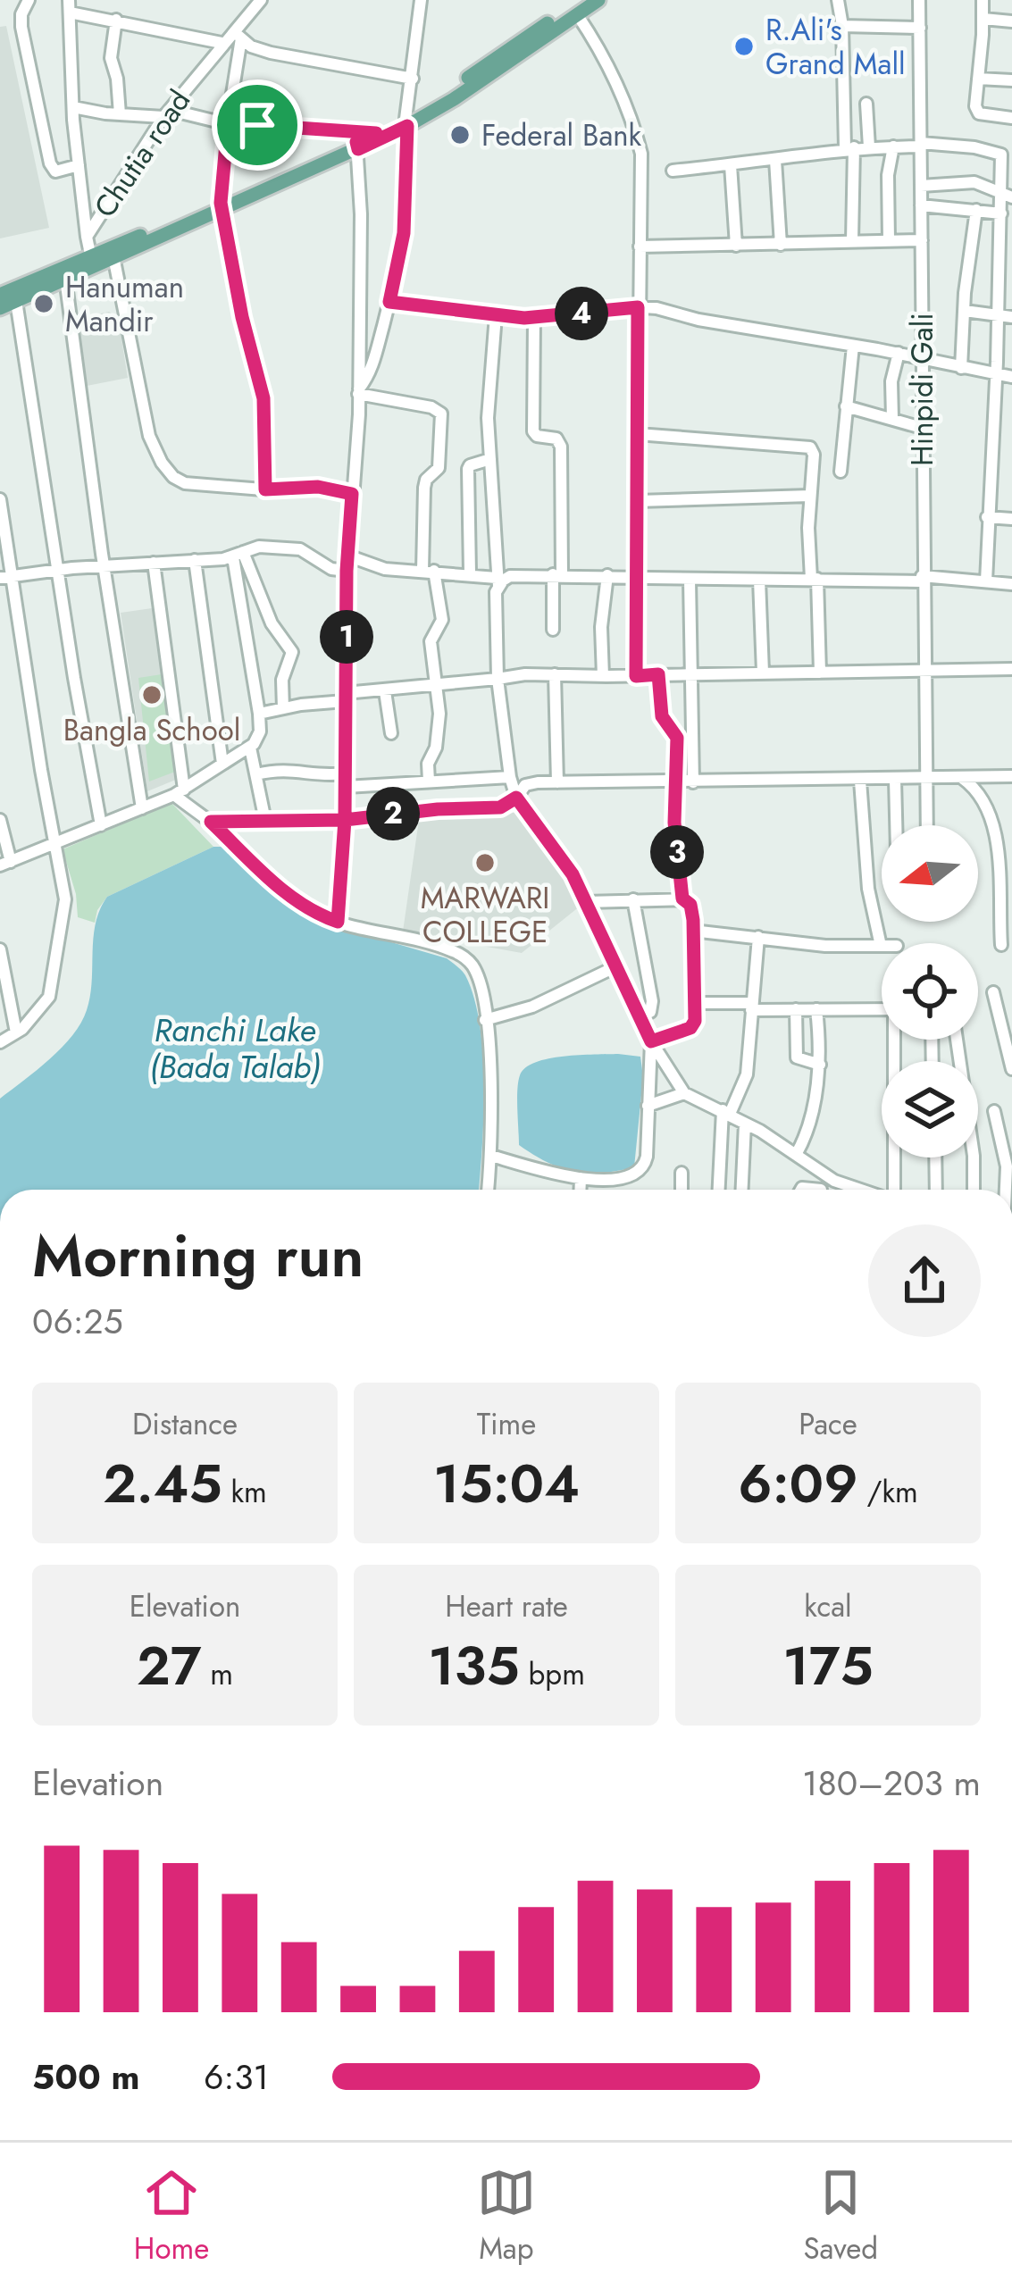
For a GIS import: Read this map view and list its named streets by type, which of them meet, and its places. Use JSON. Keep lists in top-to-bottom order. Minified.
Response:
{"streets":{"street":["Chutia road","Hinpidi Gali"]},"water":["Ranchi Lake (Bada Talab)"],"places":["R.Ali's Grand Mall","Federal Bank","Hanuman Mandir","Bangla School","MARWARI COLLEGE"],"north":"left","page":{"pins":["4","1","2","3"],"heading":["Morning run","06:25"],"stats":[["Distance","2.45 km"],["Time","15:04"],["Pace","6:09 /km"],["Elevation","27 m"],["Heart rate","135 bpm"],["kcal","175"]],"chart":["Elevation","180–203 m"],"list":[{"name":"500 m","note":"6:31"}],"tabs":["Home","Map","Saved"]}}
